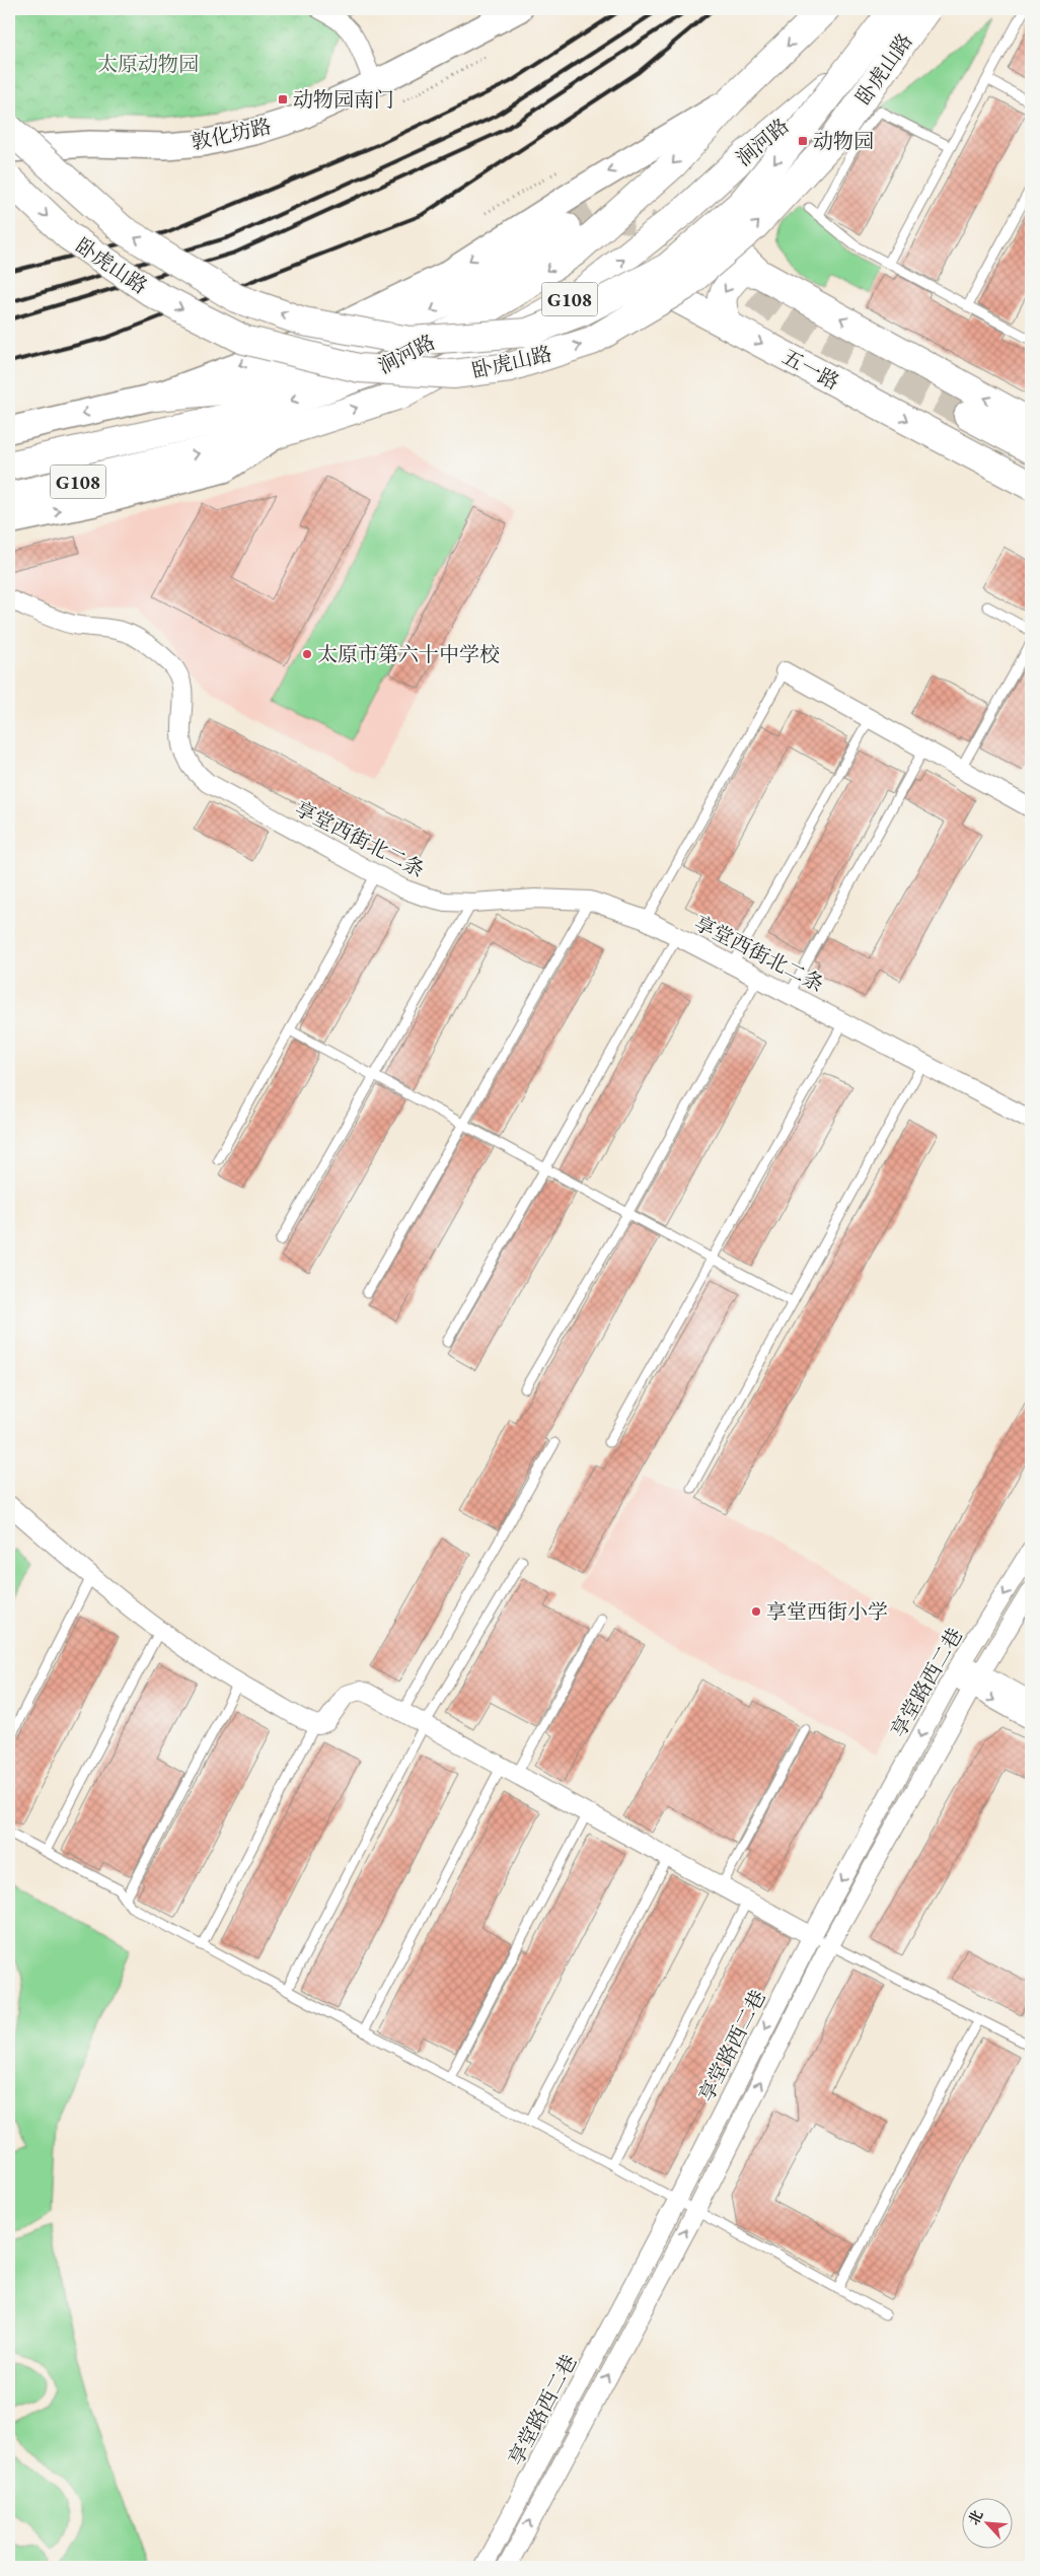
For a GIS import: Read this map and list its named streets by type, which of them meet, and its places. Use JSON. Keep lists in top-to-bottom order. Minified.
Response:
{"streets":{"main road":["卧虎山路","敦化坊路","涧河路","G108","五一路"],"street":["享堂西街北二条","享堂路西二巷"]},"crossings":[["涧河路","五一路"]],"parks":["太原动物园"],"places":{"transit":["动物园南门","动物园"],"other":["太原市第六十中学校","享堂西街小学"]},"north":"top left"}
